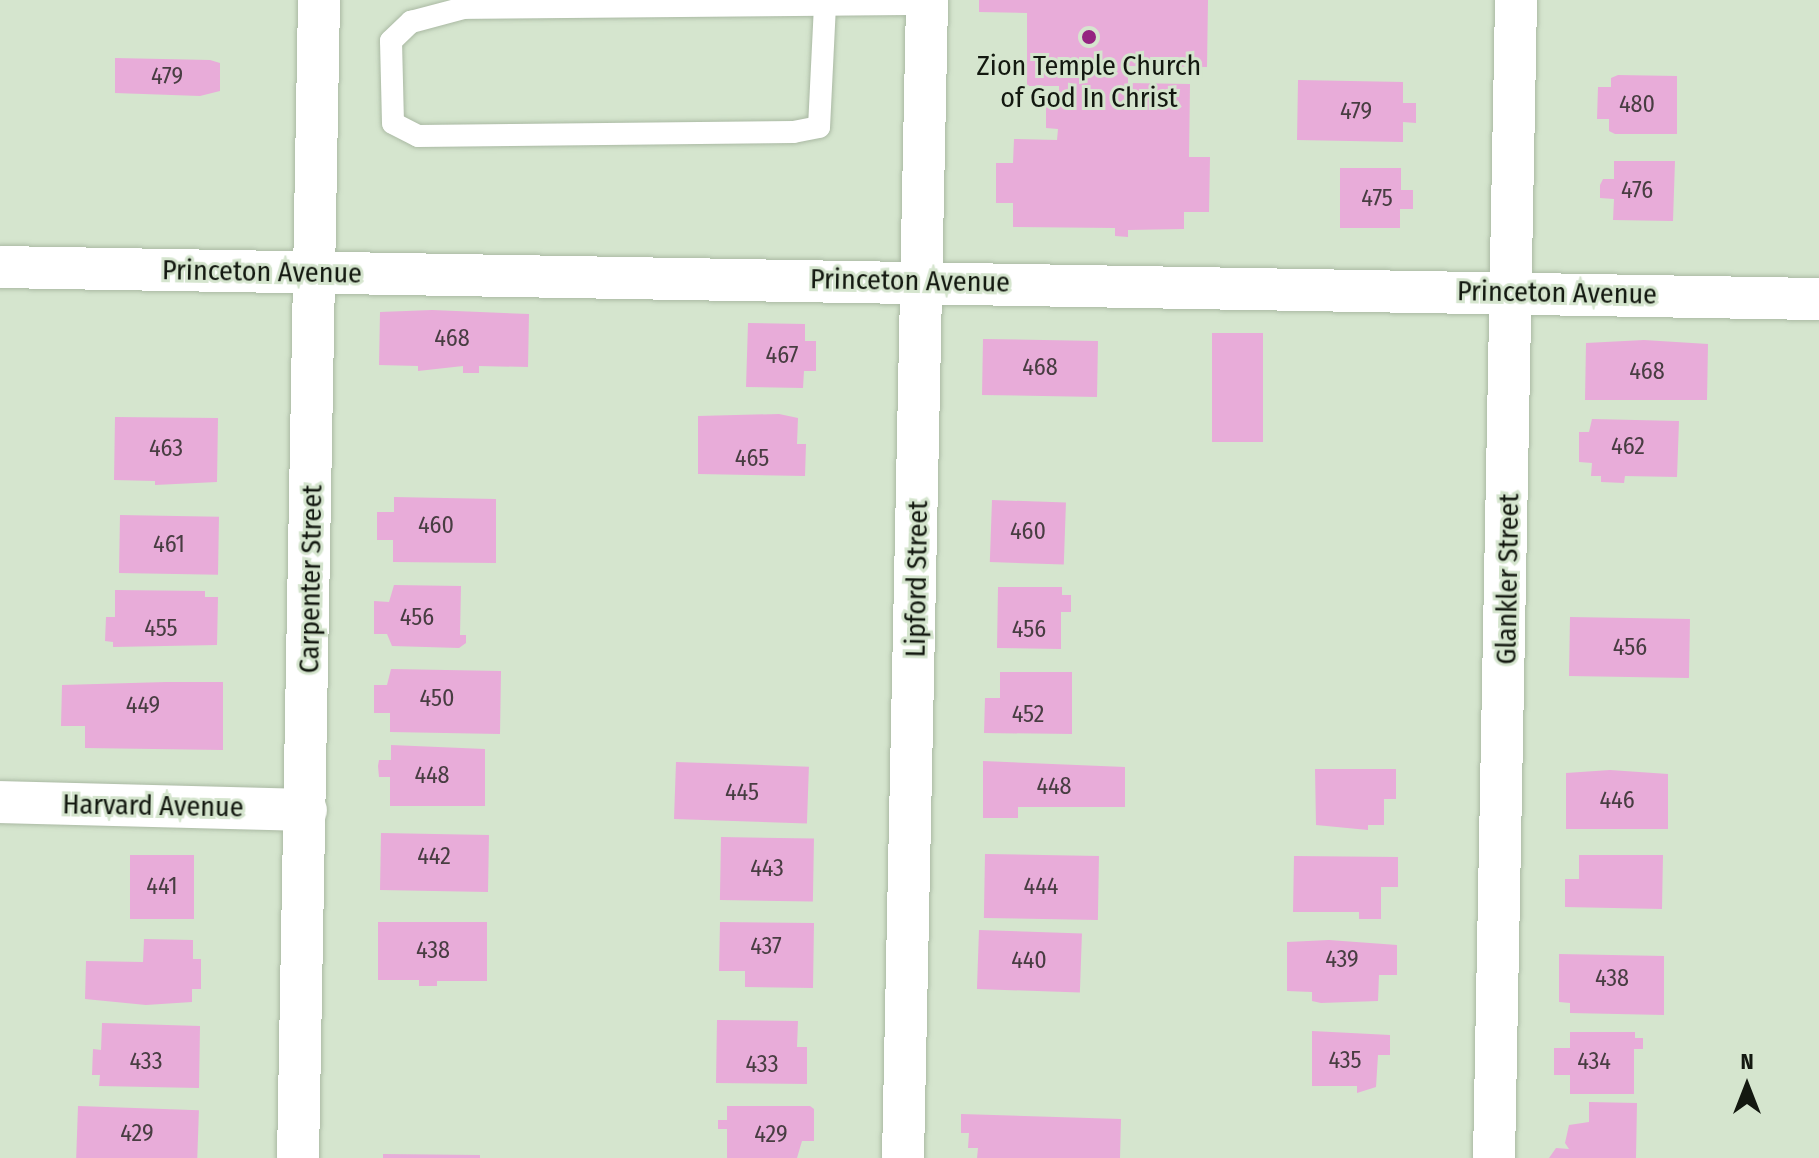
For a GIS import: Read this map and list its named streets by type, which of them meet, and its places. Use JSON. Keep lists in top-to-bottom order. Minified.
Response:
{"streets":{"street":["Princeton Avenue","Carpenter Street","Lipford Street","Glankler Street","Harvard Avenue"]},"crossings":[["Princeton Avenue","Carpenter Street"],["Princeton Avenue","Lipford Street"],["Princeton Avenue","Glankler Street"],["Carpenter Street","Harvard Avenue"]],"places":["Zion Temple Church of God In Christ"],"house_numbers":["479","480","479","476","475","468","467","468","468","462","463","465","460","460","461","456","455","456","456","450","449","452","448","448","445","446","442","443","441","444","437","438","439","440","438","435","433","434","433","429","429"],"north":"top"}
